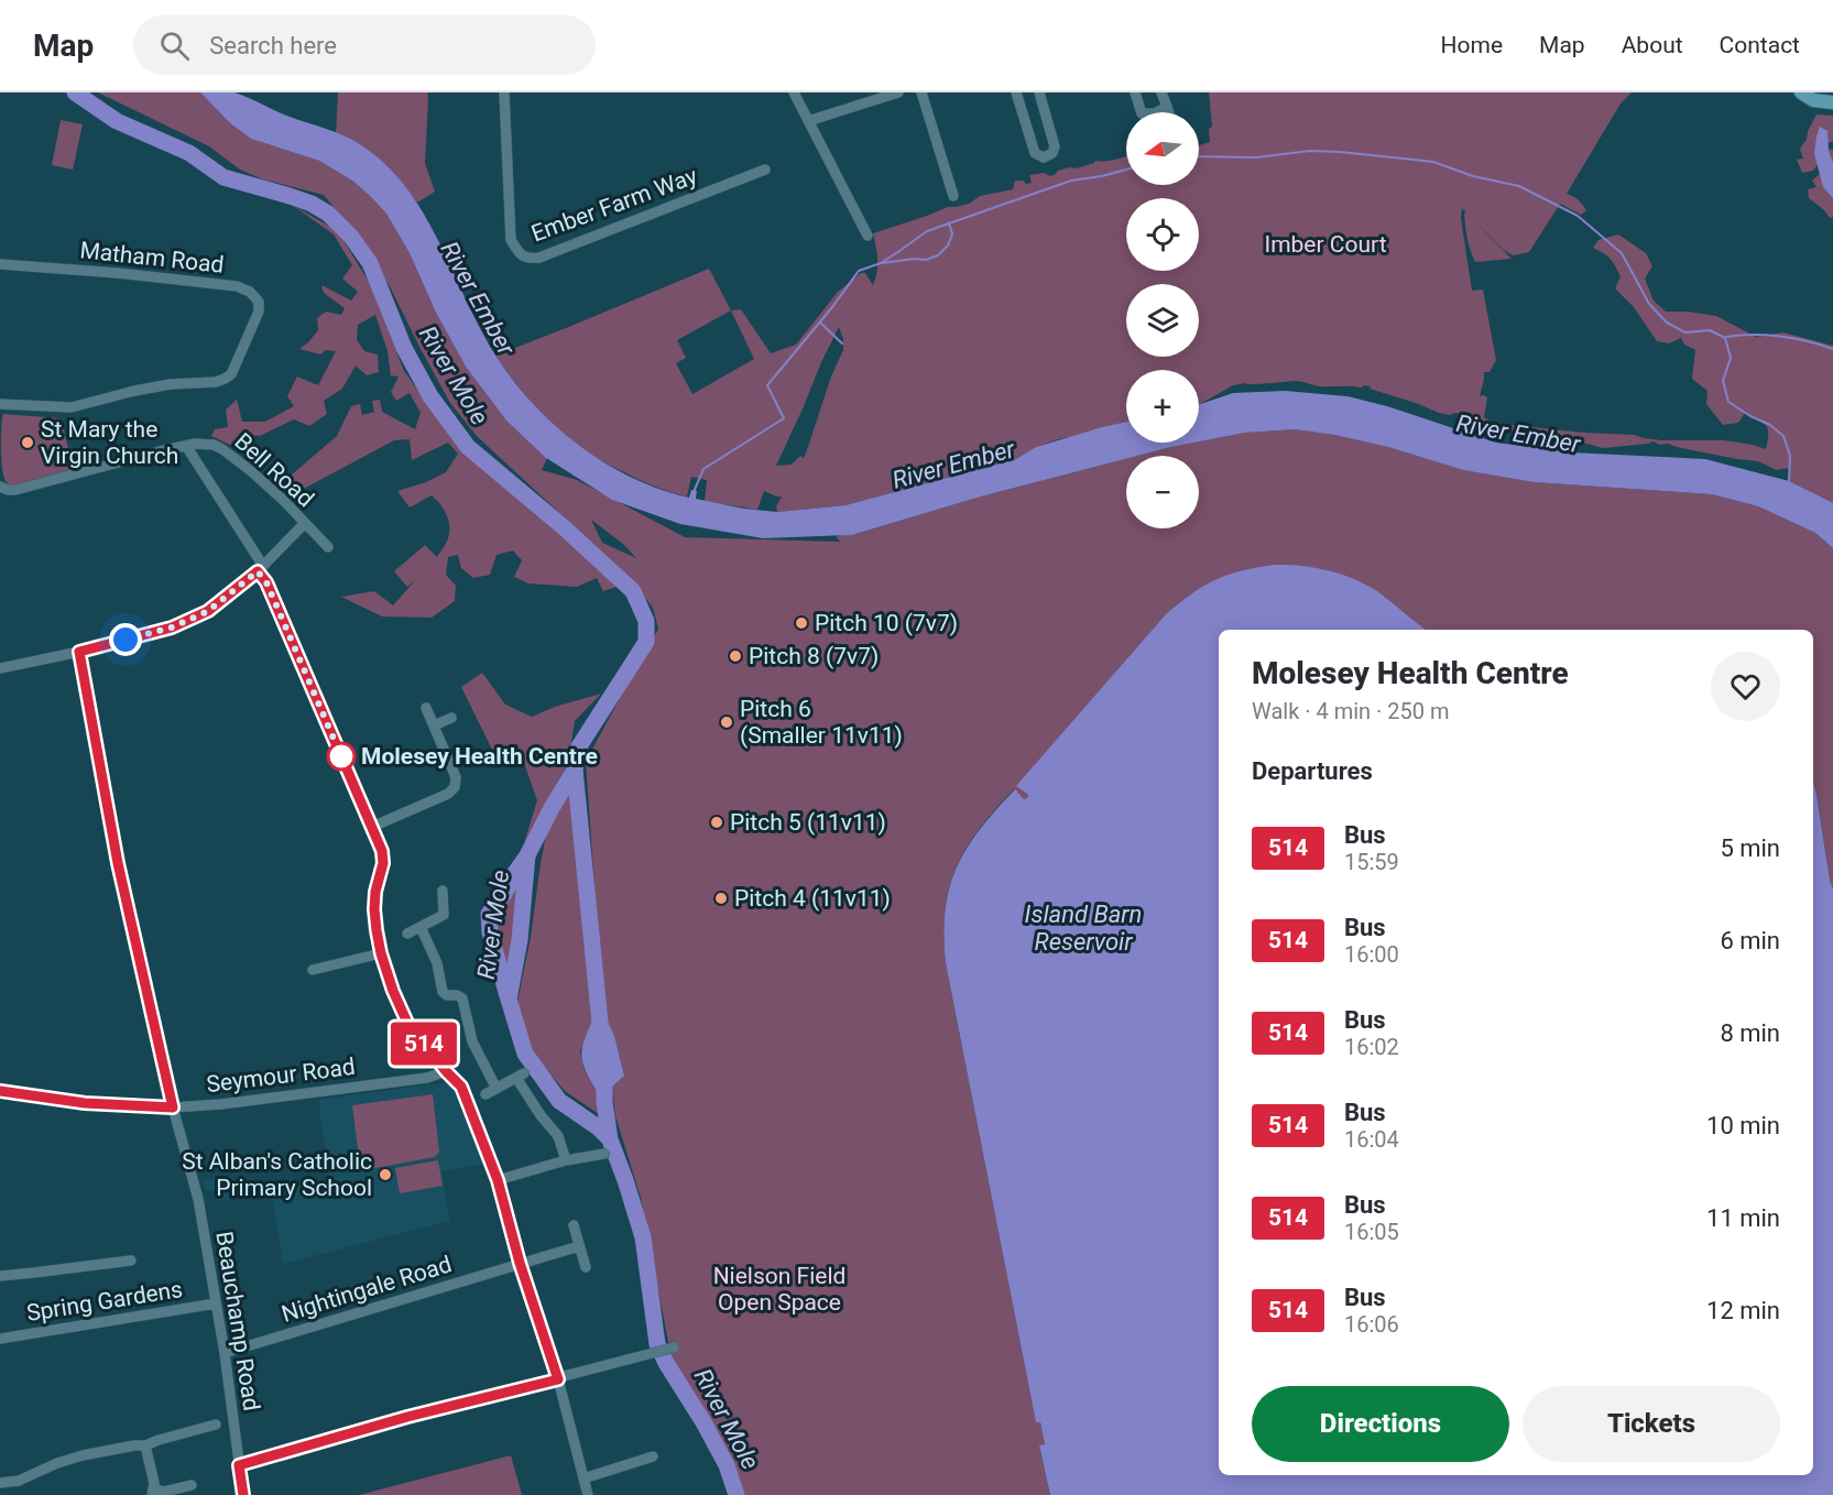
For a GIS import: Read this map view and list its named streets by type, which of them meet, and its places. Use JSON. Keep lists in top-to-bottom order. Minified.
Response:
{"streets":{"street":["Ember Farm Way","Matham Road","Bell Road","Seymour Road","Nightingale Road","Spring Gardens","Beauchamp Road"]},"crossings":[["Seymour Road","Beauchamp Road"],["Nightingale Road","Beauchamp Road"],["Spring Gardens","Beauchamp Road"]],"water":["River Ember","River Mole","Island Barn Reservoir"],"parks":["Imber Court","Nielson Field Open Space"],"places":["St Mary the Virgin Church","Pitch 10 (7v7)","Pitch 8 (7v7)","Pitch 6 (Smaller 11v11)","Molesey Health Centre","Pitch 5 (11v11)","Pitch 4 (11v11)","St Alban's Catholic Primary School"],"lines":["bus line 514"],"north":"left","page":{"header":"Map","search":"Search here","nav":["Home","Map","About","Contact"],"on_map":"514","map_buttons":["+","−"],"heading":[["Molesey Health Centre","Walk · 4 min · 250 m"],"Departures"],"list":[{"mark":"514","name":"Bus","note":"15:59","value":"5 min"},{"mark":"514","name":"Bus","note":"16:00","value":"6 min"},{"mark":"514","name":"Bus","note":"16:02","value":"8 min"},{"mark":"514","name":"Bus","note":"16:04","value":"10 min"},{"mark":"514","name":"Bus","note":"16:05","value":"11 min"},{"mark":"514","name":"Bus","note":"16:06","value":"12 min"}],"buttons":["Directions","Tickets"]}}
